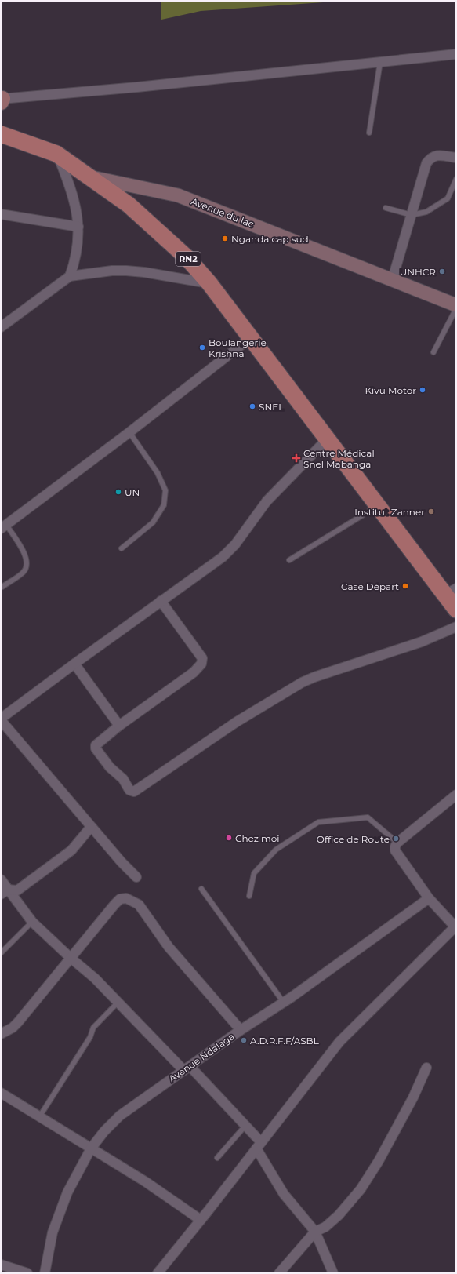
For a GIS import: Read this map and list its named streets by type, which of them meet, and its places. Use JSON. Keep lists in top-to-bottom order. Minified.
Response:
{"streets":{"highway":["RN2"],"main road":["Avenue du lac"],"street":["Avenue Ndalaga"]},"crossings":[["Avenue du lac","RN2"]],"places":{"other":["Nganda cap sud","UNHCR","Boulangerie Krishna","Kivu Motor","SNEL","UN","Institut Zanner","Case Départ","Chez moi","Office de Route","A.D.R.F.F/ASBL"],"health":["Centre Médical Snel Mabanga"]}}
